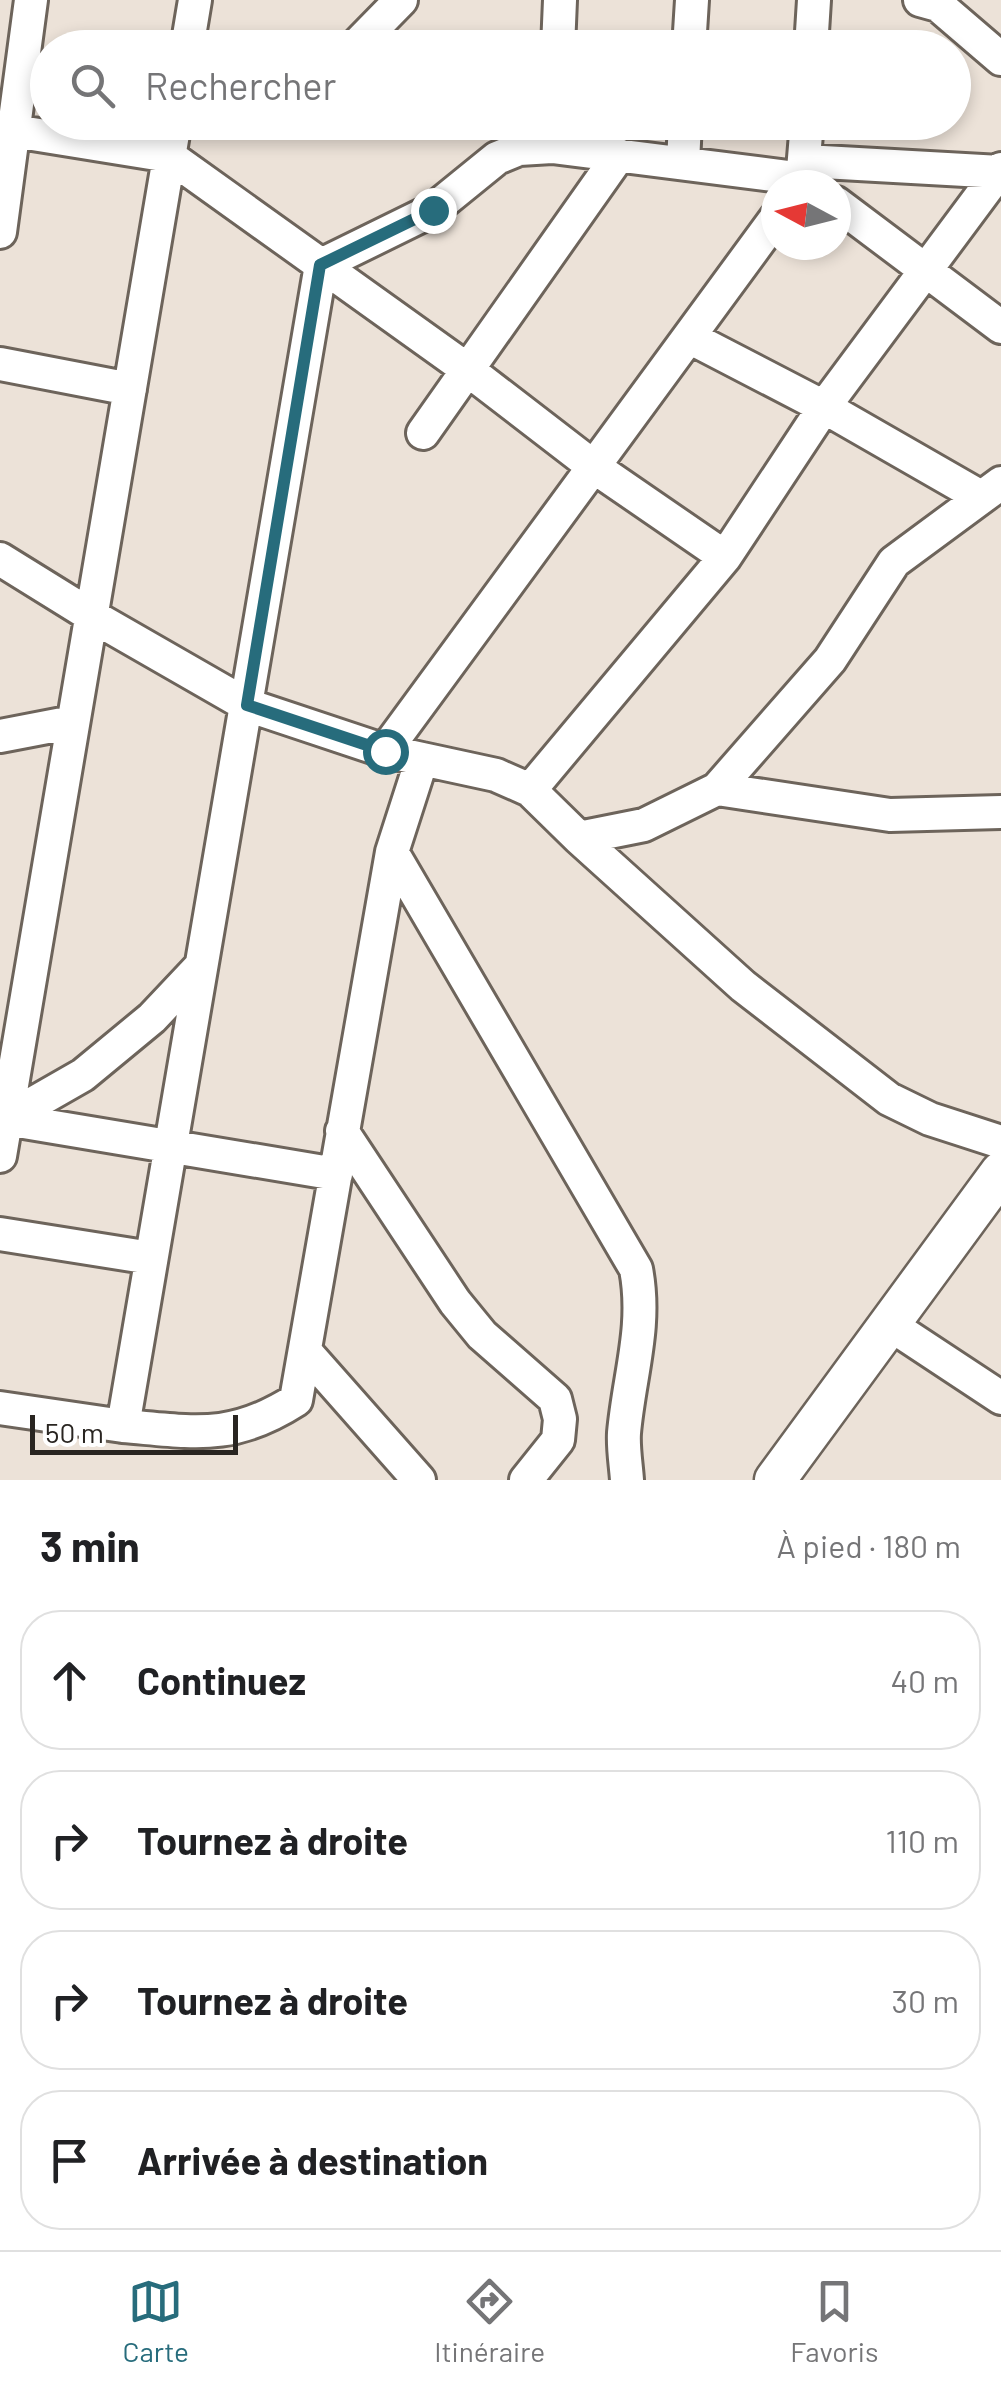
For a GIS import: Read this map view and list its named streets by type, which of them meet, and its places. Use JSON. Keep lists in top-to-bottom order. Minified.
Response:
{"scale_bar":"50 m","north":"left","page":{"search":"Rechercher","scale":"50 m","heading":["3 min","À pied · 180 m"],"list":[["Continuez","40 m"],["Tournez à droite","110 m"],["Tournez à droite","30 m"],"Arrivée à destination"],"nav":["Carte","Itinéraire","Favoris"]}}
